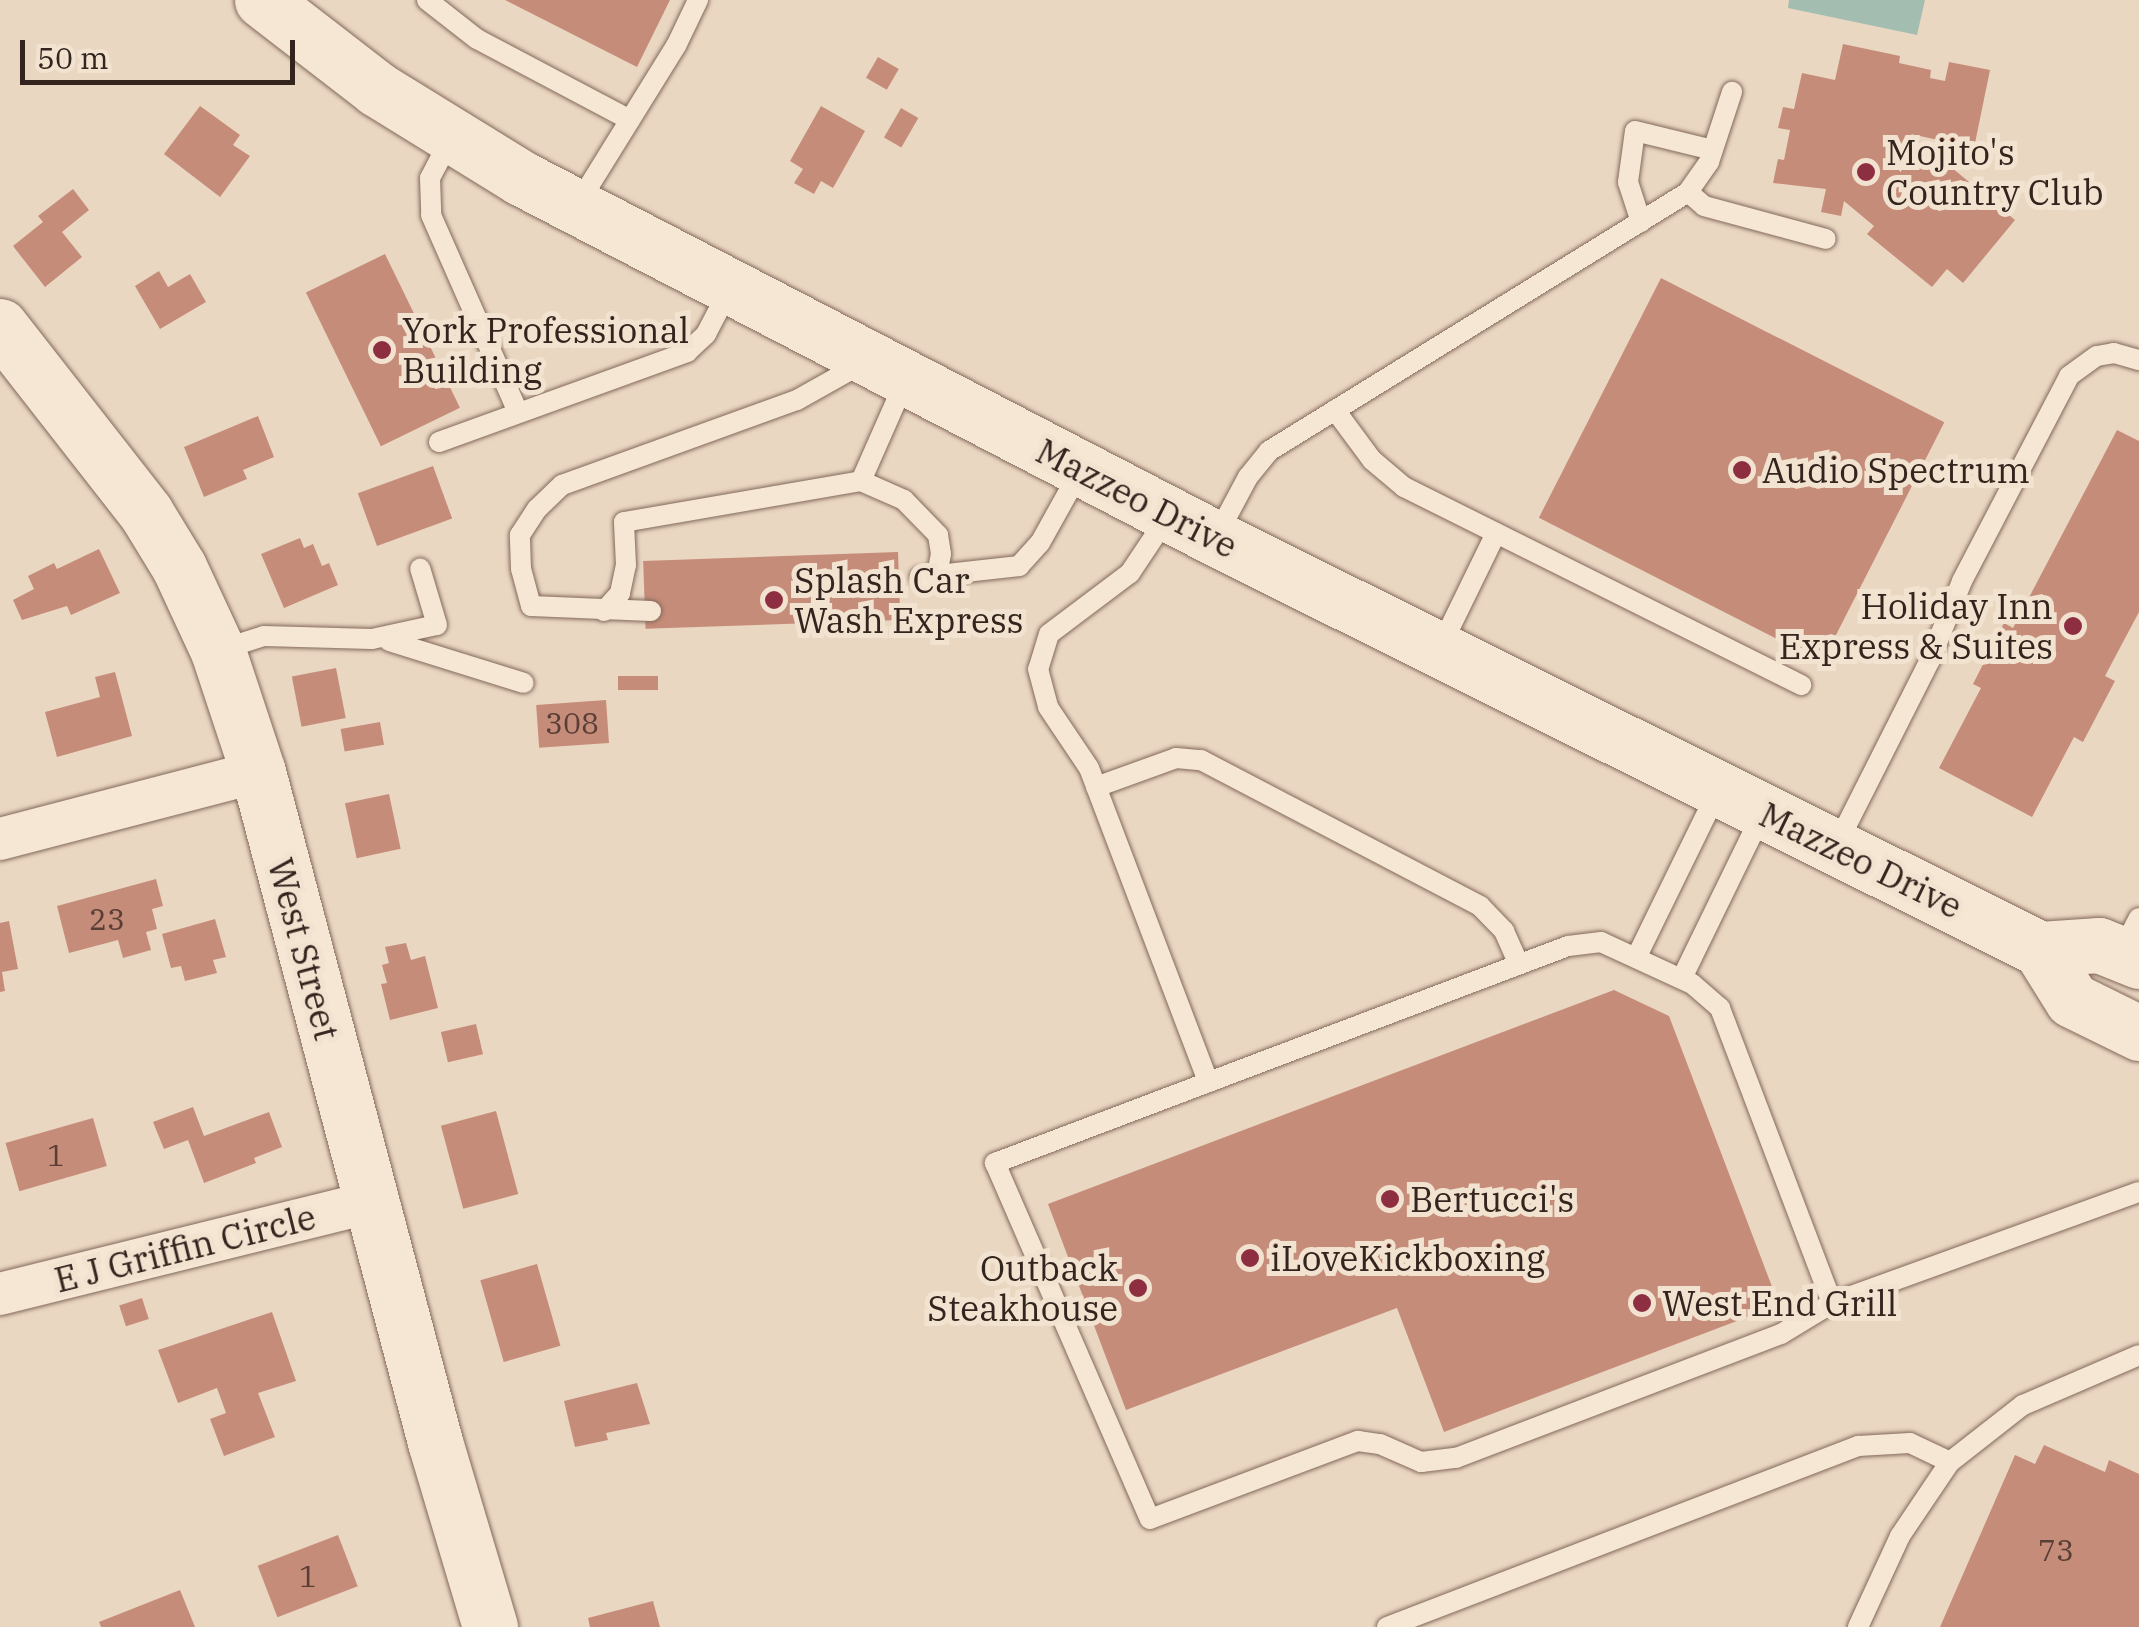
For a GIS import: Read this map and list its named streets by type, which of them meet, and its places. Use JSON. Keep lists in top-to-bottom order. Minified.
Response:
{"streets":{"main road":["Mazzeo Drive","West Street"],"street":["E J Griffin Circle"]},"crossings":[["West Street","E J Griffin Circle"]],"places":["Mojito's Country Club","York Professional Building","Audio Spectrum","Splash Car Wash Express","Holiday Inn Express & Suites","Bertucci's","iLoveKickboxing","Outback Steakhouse","West End Grill"],"house_numbers":["308","23","1","73","1"],"scale_bar":"50 m"}
